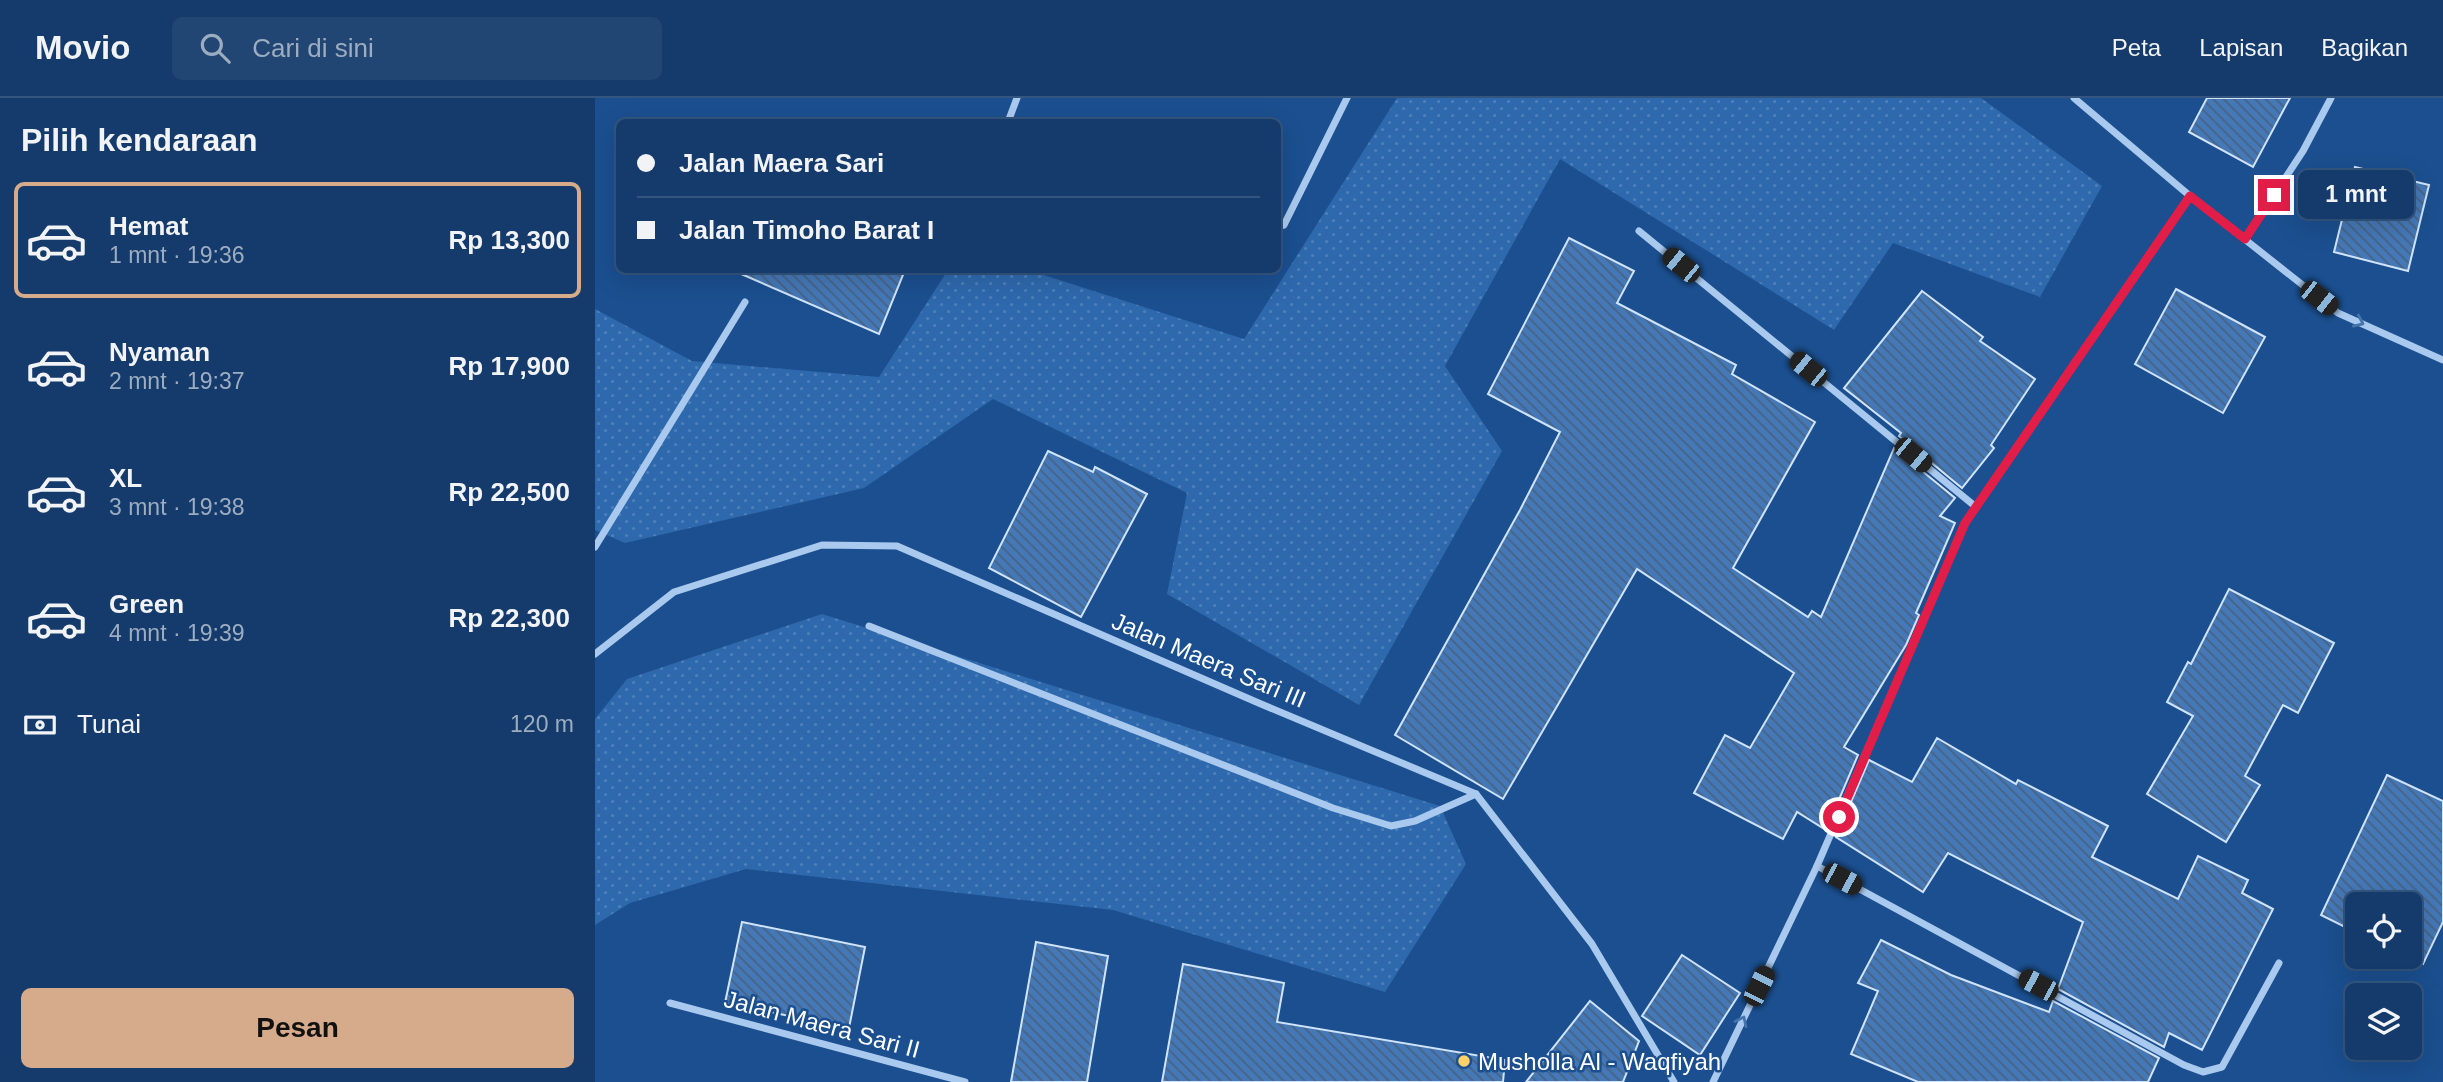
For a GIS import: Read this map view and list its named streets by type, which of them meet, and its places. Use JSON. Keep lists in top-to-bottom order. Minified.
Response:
{"streets":{"street":["Jalan Maera Sari III","Jalan Maera Sari II"]},"places":["Musholla Al - Waqfiyah"],"page":{"header":"Movio","search":"Cari di sini","nav":["Peta","Lapisan","Bagikan"],"heading":"Pilih kendaraan","banner":["Jalan Maera Sari","Jalan Timoho Barat I"],"bubble":"1 mnt","list":[{"name":"Hemat","note":"1 mnt · 19:36","value":"Rp 13,300"},{"name":"Nyaman","note":"2 mnt · 19:37","value":"Rp 17,900"},{"name":"XL","note":"3 mnt · 19:38","value":"Rp 22,500"},{"name":"Green","note":"4 mnt · 19:39","value":"Rp 22,300"}],"pay":["Tunai","120 m"],"buttons":"Pesan"}}
